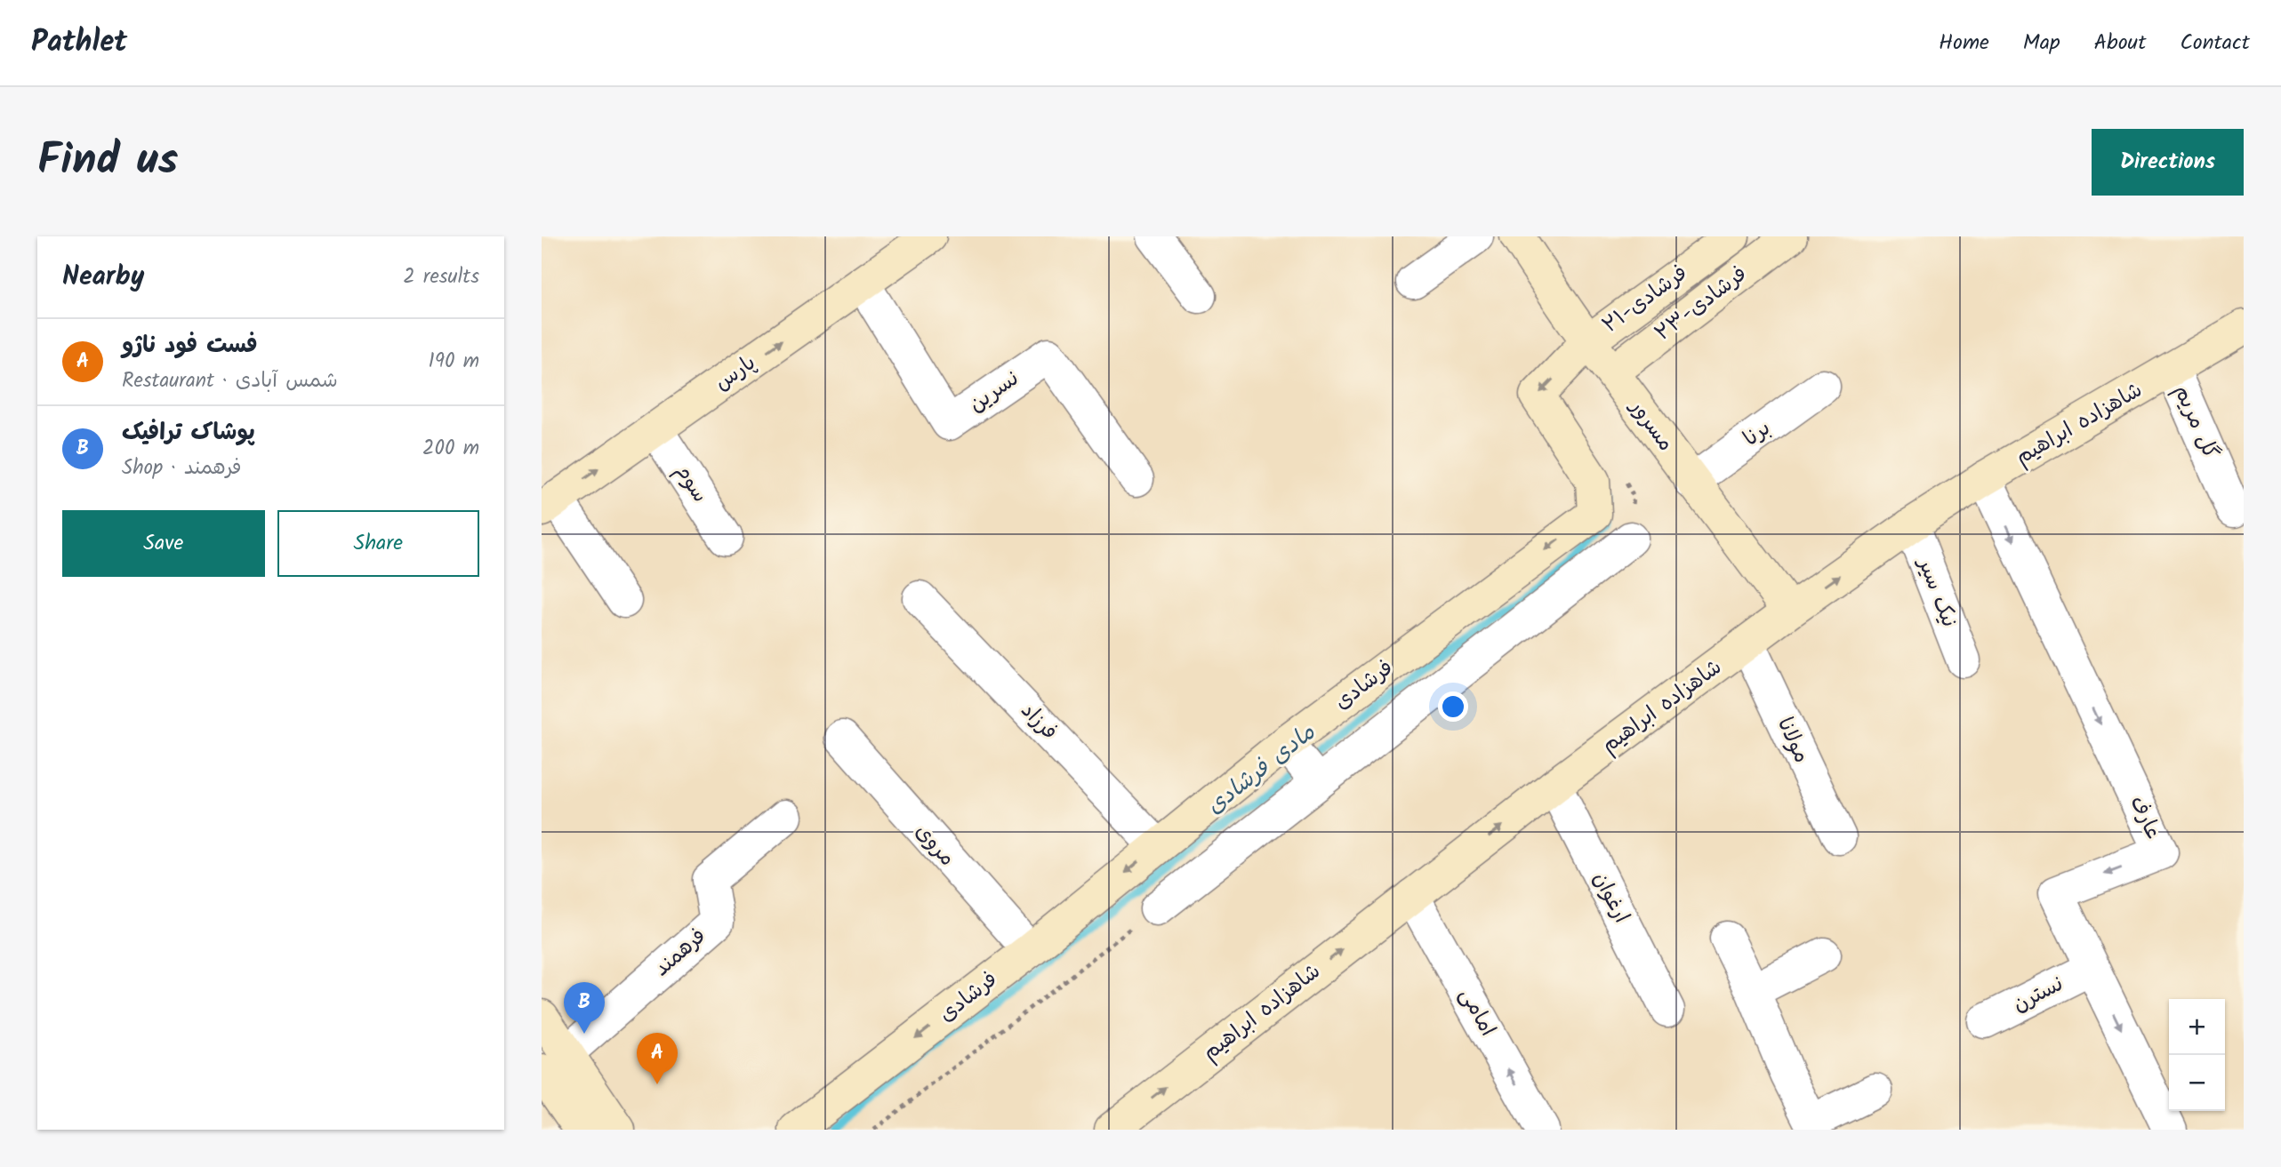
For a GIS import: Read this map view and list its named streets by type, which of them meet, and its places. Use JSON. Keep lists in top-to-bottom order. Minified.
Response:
{"streets":{"street":["۲۱-فرشادی","۲۳-فرشادی","پارس","نسرین","گل مریم","شاهزاده ابراهیم","مسرور","برنا","سوم","نیک سیر","فرشادی","فرزاد","مولانا","عارف","مروی","ارغوان","فرهمند","نسترن","امامی"]},"crossings":[["۲۱-فرشادی","مسرور"],["۲۱-فرشادی","فرشادی"],["۲۳-فرشادی","مسرور"],["پارس","نسرین"],["پارس","سوم"],["گل مریم","شاهزاده ابراهیم"],["شاهزاده ابراهیم","مسرور"],["شاهزاده ابراهیم","نیک سیر"],["شاهزاده ابراهیم","مولانا"],["شاهزاده ابراهیم","عارف"],["شاهزاده ابراهیم","ارغوان"],["شاهزاده ابراهیم","امامی"],["مسرور","برنا"],["مسرور","فرشادی"],["فرشادی","فرزاد"],["فرشادی","مروی"],["عارف","نسترن"]],"one_way":["پارس","عارف","امامی"],"water":["مادی فرشادی"],"page":{"header":"Pathlet","nav":["Home","Map","About","Contact"],"title":"Find us","buttons":["Directions",["Save","Share"]],"heading":["Nearby","2 results"],"list":[{"mark":"A","name":"فست فود ناژو","note":"Restaurant · شمس آبادی","value":"190 m"},{"mark":"B","name":"پوشاک ترافیک","note":"Shop · فرهمند","value":"200 m"}],"pins":["B","A"],"map_buttons":["+","−"]}}
